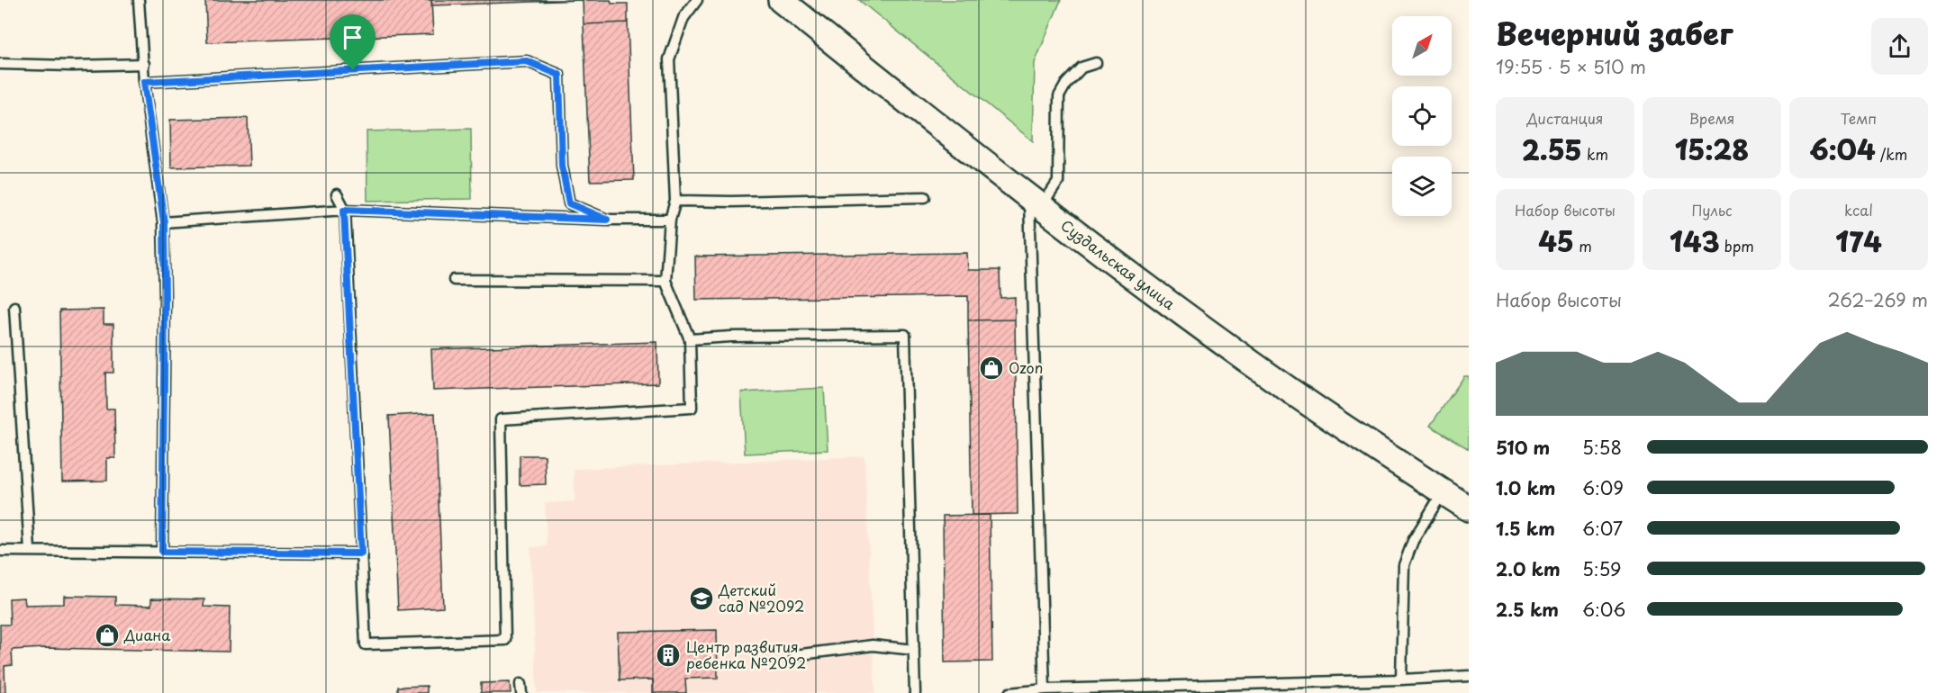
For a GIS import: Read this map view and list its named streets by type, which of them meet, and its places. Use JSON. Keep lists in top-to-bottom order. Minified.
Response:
{"streets":{"street":["Суздальская улица"]},"places":{"shop":["Ozon","Диана"],"school or university":["Детский сад №2092"],"building":["Центр развития ребенка №2092"]},"north":"top right","page":{"heading":["Вечерний забег","19:55 · 5 × 510 m"],"stats":[["Дистанция","2.55 km"],["Время","15:28"],["Темп","6:04 /km"],["Набор высоты","45 m"],["Пульс","143 bpm"],["kcal","174"]],"chart":["Набор высоты","262–269 m"],"list":[{"name":"510 m","note":"5:58"},{"name":"1.0 km","note":"6:09"},{"name":"1.5 km","note":"6:07"},{"name":"2.0 km","note":"5:59"},{"name":"2.5 km","note":"6:06"}]}}
